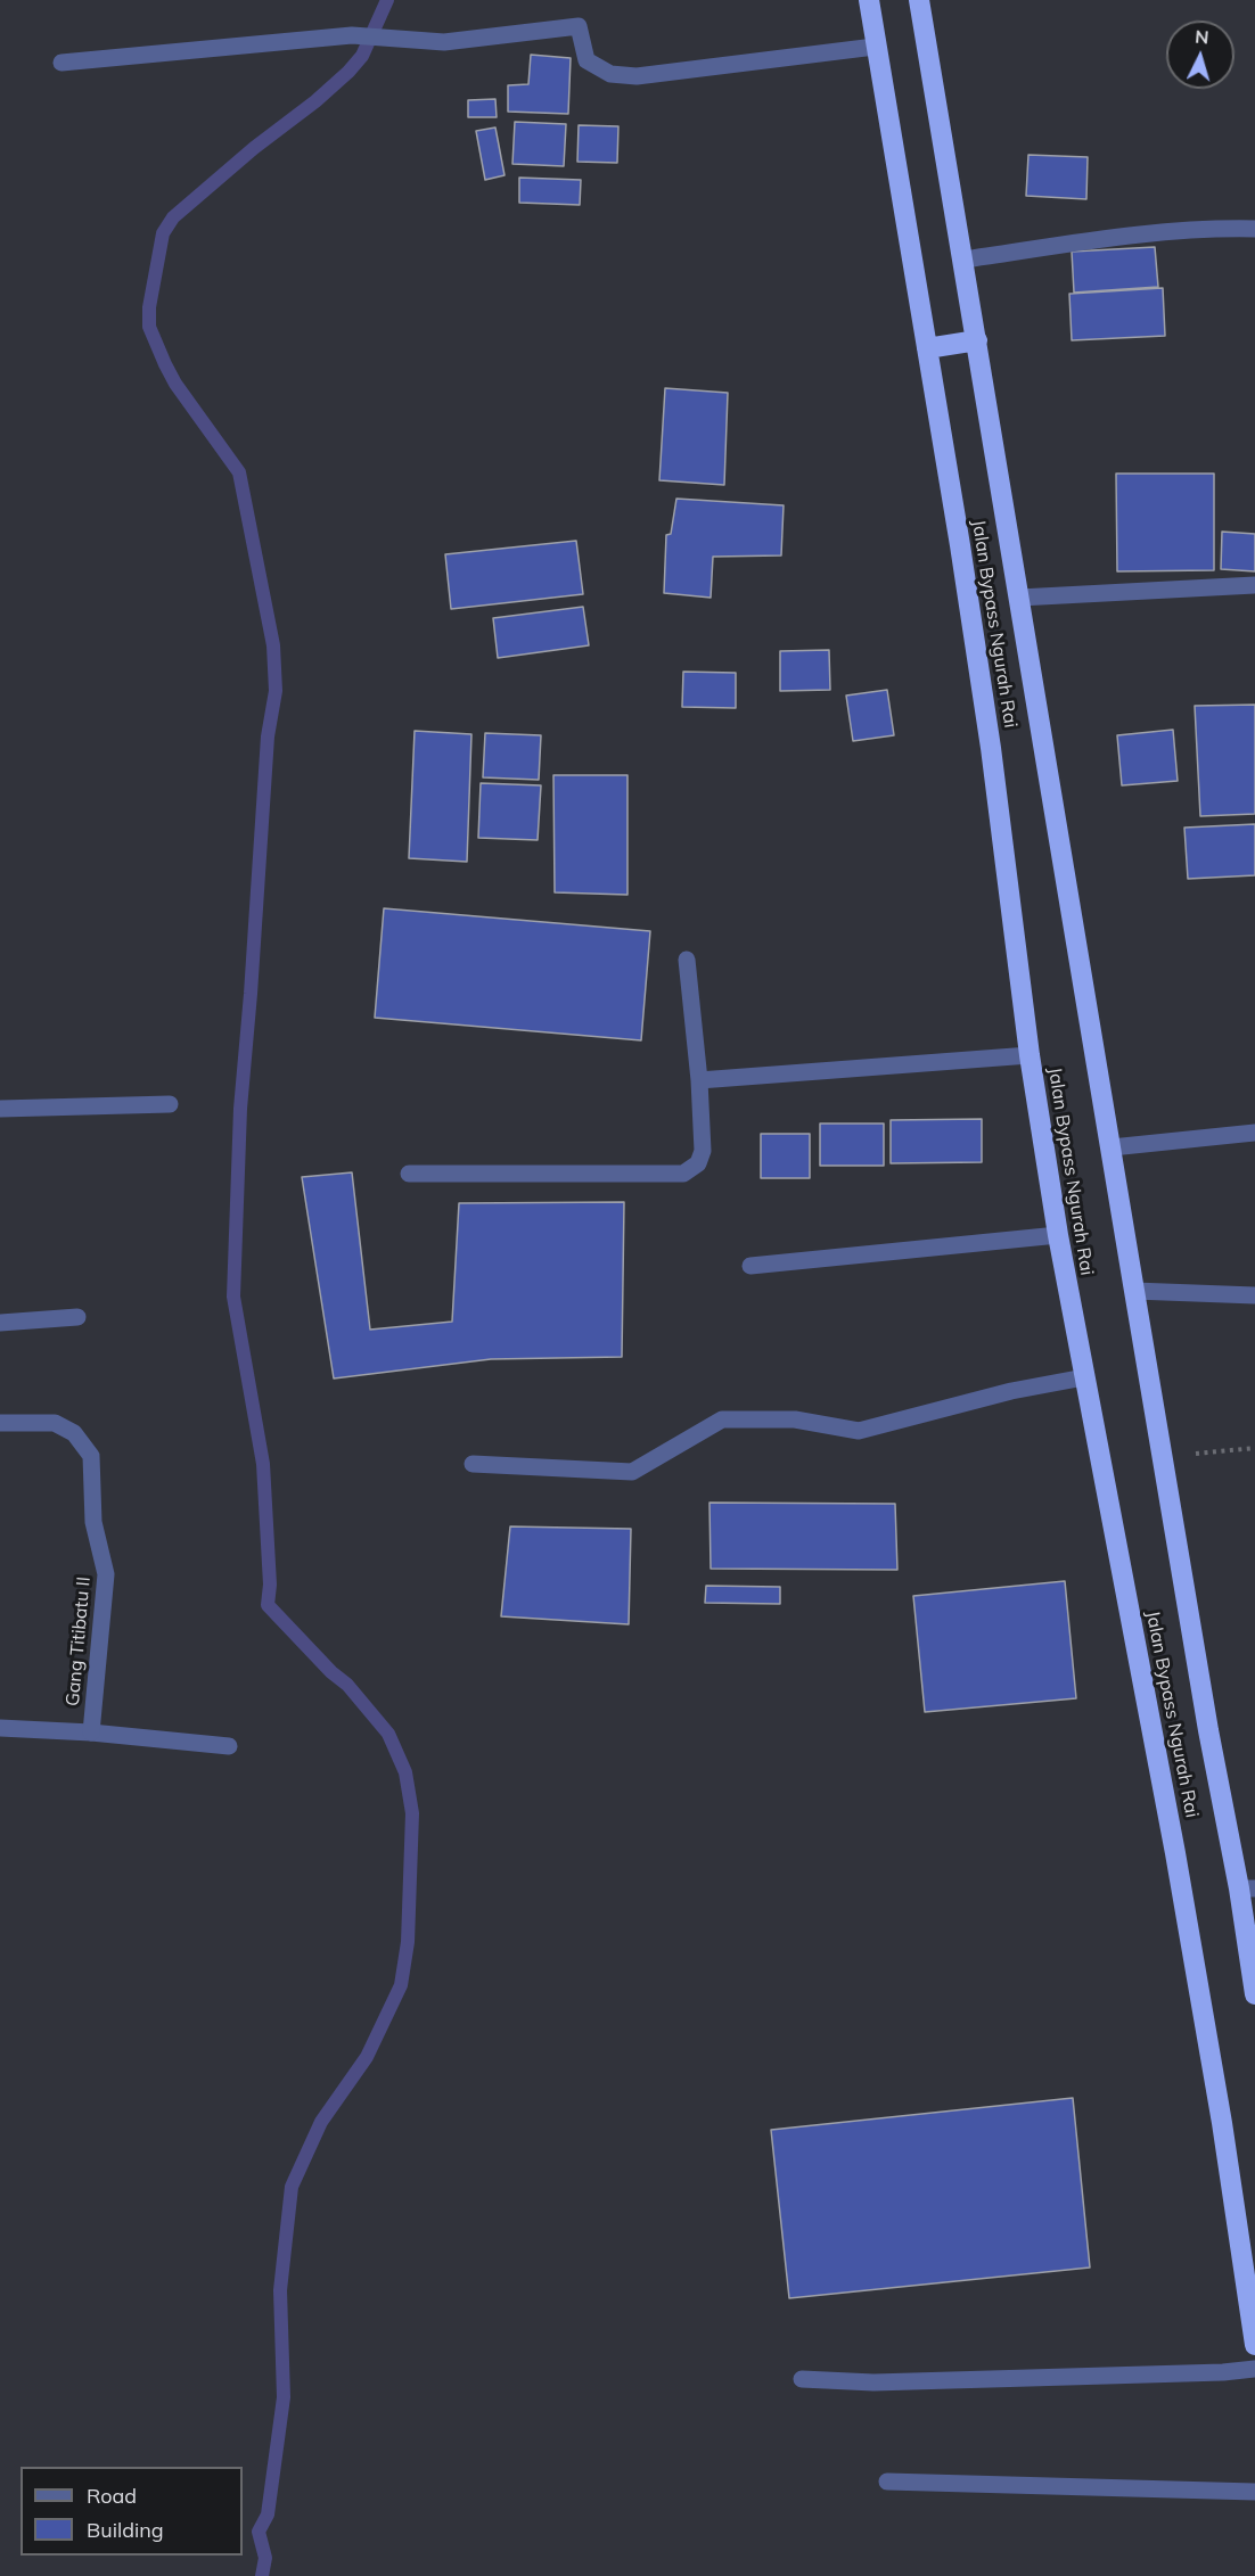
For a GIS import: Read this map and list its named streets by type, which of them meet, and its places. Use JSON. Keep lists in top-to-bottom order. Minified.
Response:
{"streets":{"highway":["Jalan Bypass Ngurah Rai"],"street":["Gang Titibatu II"]},"legend":["Road","Building"],"north":"top"}
